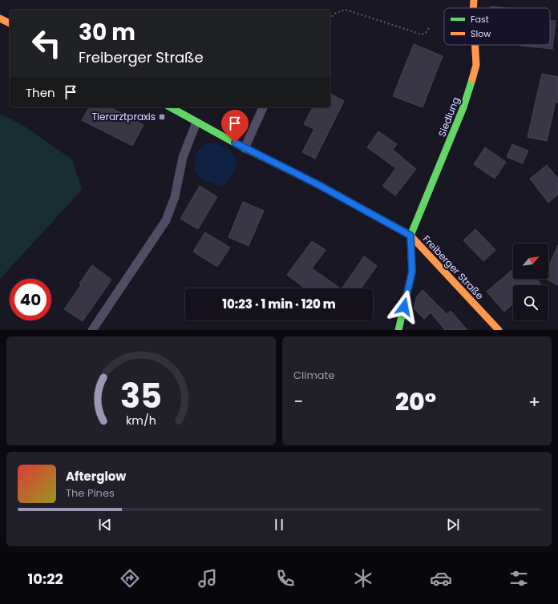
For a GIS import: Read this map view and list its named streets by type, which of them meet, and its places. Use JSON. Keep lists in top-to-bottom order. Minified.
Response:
{"streets":{"street":["Siedlung","Freiberger Straße"]},"crossings":[["Siedlung","Freiberger Straße"]],"places":{"transit":["Tierarztpraxis"]},"legend":["Fast","Slow"],"north":"top right","page":{"turn":["30 m","Freiberger Straße"],"then":"Then","limit":"40","trip":"10:23 · 1 min · 120 m","tile":"Climate","heat":["−","20°","+"],"song":["Afterglow","The Pines"],"tabs":"10:22","gauge":["35","km/h"]}}
